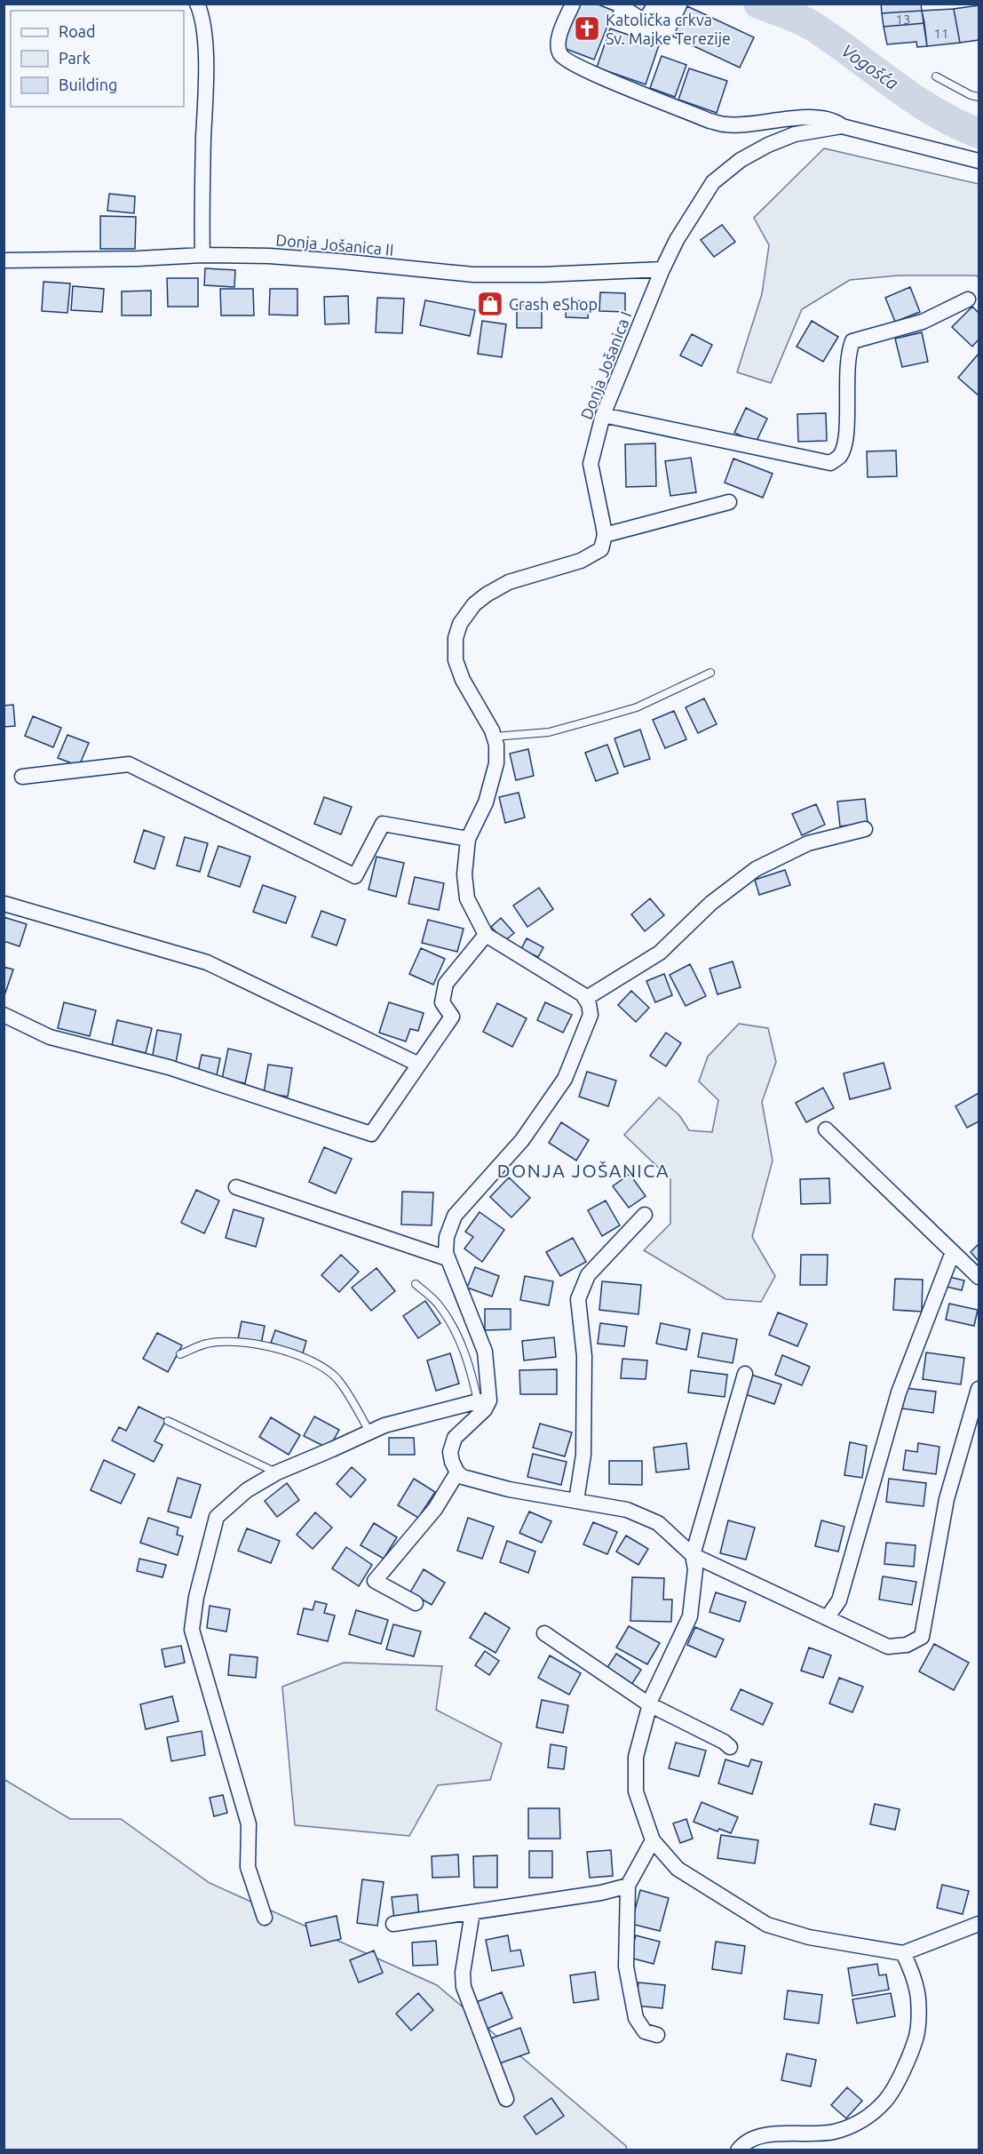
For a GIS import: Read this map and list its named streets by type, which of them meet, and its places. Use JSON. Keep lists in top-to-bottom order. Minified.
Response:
{"streets":{"street":["Donja Jošanica II","Donja Jošanica I"]},"crossings":[["Donja Jošanica II","Donja Jošanica I"]],"districts":["DONJA JOŠANICA"],"water":["Vogošća"],"places":{"church":["Katolička crkva Sv. Majke Terezije"],"shop":["Crash eShop"]},"house_numbers":["13","11"],"legend":["Road","Park","Building"]}
